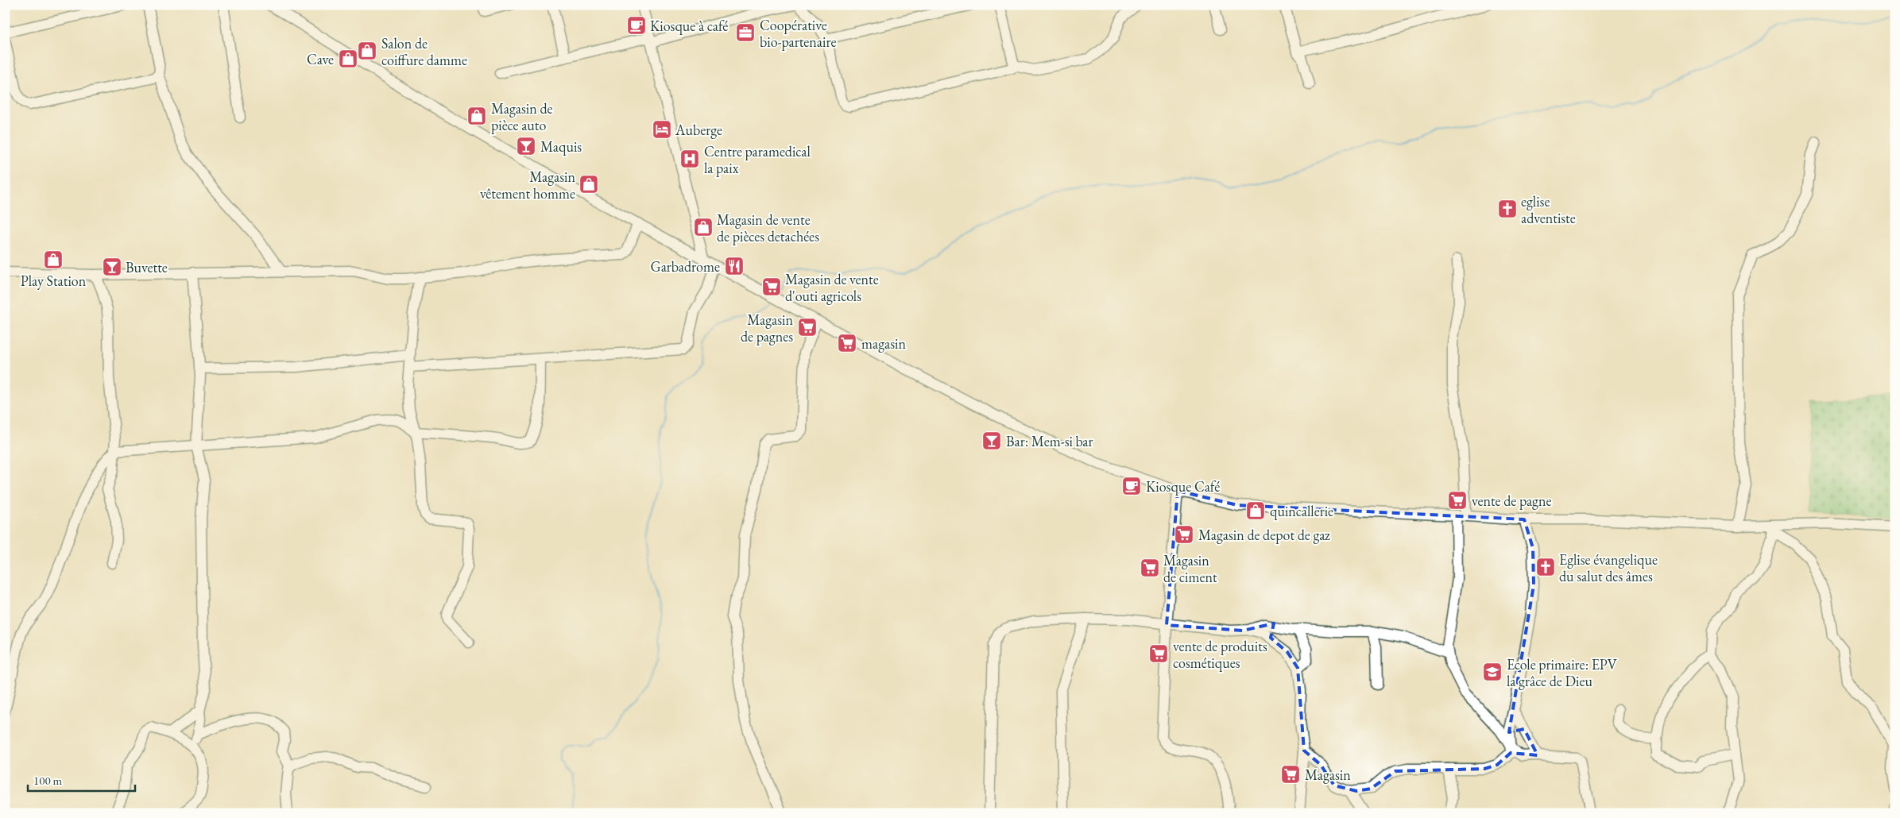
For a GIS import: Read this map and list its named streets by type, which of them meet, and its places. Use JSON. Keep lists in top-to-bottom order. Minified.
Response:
{"places":{"cafe":["Kiosque à café","Kiosque Café"],"office":["Coopérative bio-partenaire"],"shop":["Salon de coiffure damme","Cave","Magasin de pièce auto","Magasin vêtement homme","Magasin de vente de pièces detachées","Play Station","quincallerie"],"hotel":["Auberge"],"bar":["Maquis","Buvette","Bar: Mem-si bar"],"hospital":["Centre paramedical la paix"],"church":["eglise adventiste","Eglise évangelique du salut des âmes"],"restaurant":["Garbadrome"],"supermarket":["Magasin de vente d'outi agricols","Magasin de pagnes","magasin","vente de pagne","Magasin de depot de gaz","Magasin de ciment","vente de produits cosmétiques","Magasin"],"school or university":["Ecole primaire: EPV la grâce de Dieu"]},"scale_bar":"100 m"}
